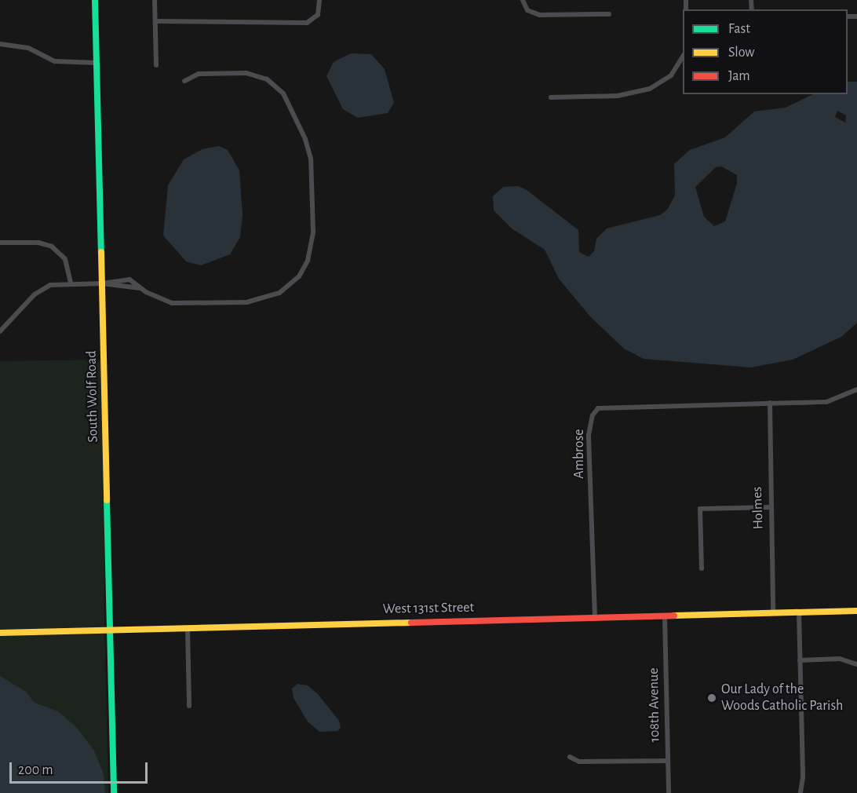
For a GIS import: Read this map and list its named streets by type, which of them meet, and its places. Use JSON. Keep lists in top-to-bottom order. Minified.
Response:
{"streets":{"street":["South Wolf Road","Ambrose","Holmes","West 131st Street","108th Avenue"]},"crossings":[["South Wolf Road","West 131st Street"],["Ambrose","Holmes"],["Ambrose","West 131st Street"],["Holmes","West 131st Street"],["West 131st Street","108th Avenue"]],"places":["Our Lady of the Woods Catholic Parish"],"legend":["Fast","Slow","Jam"],"scale_bar":"200 m"}
